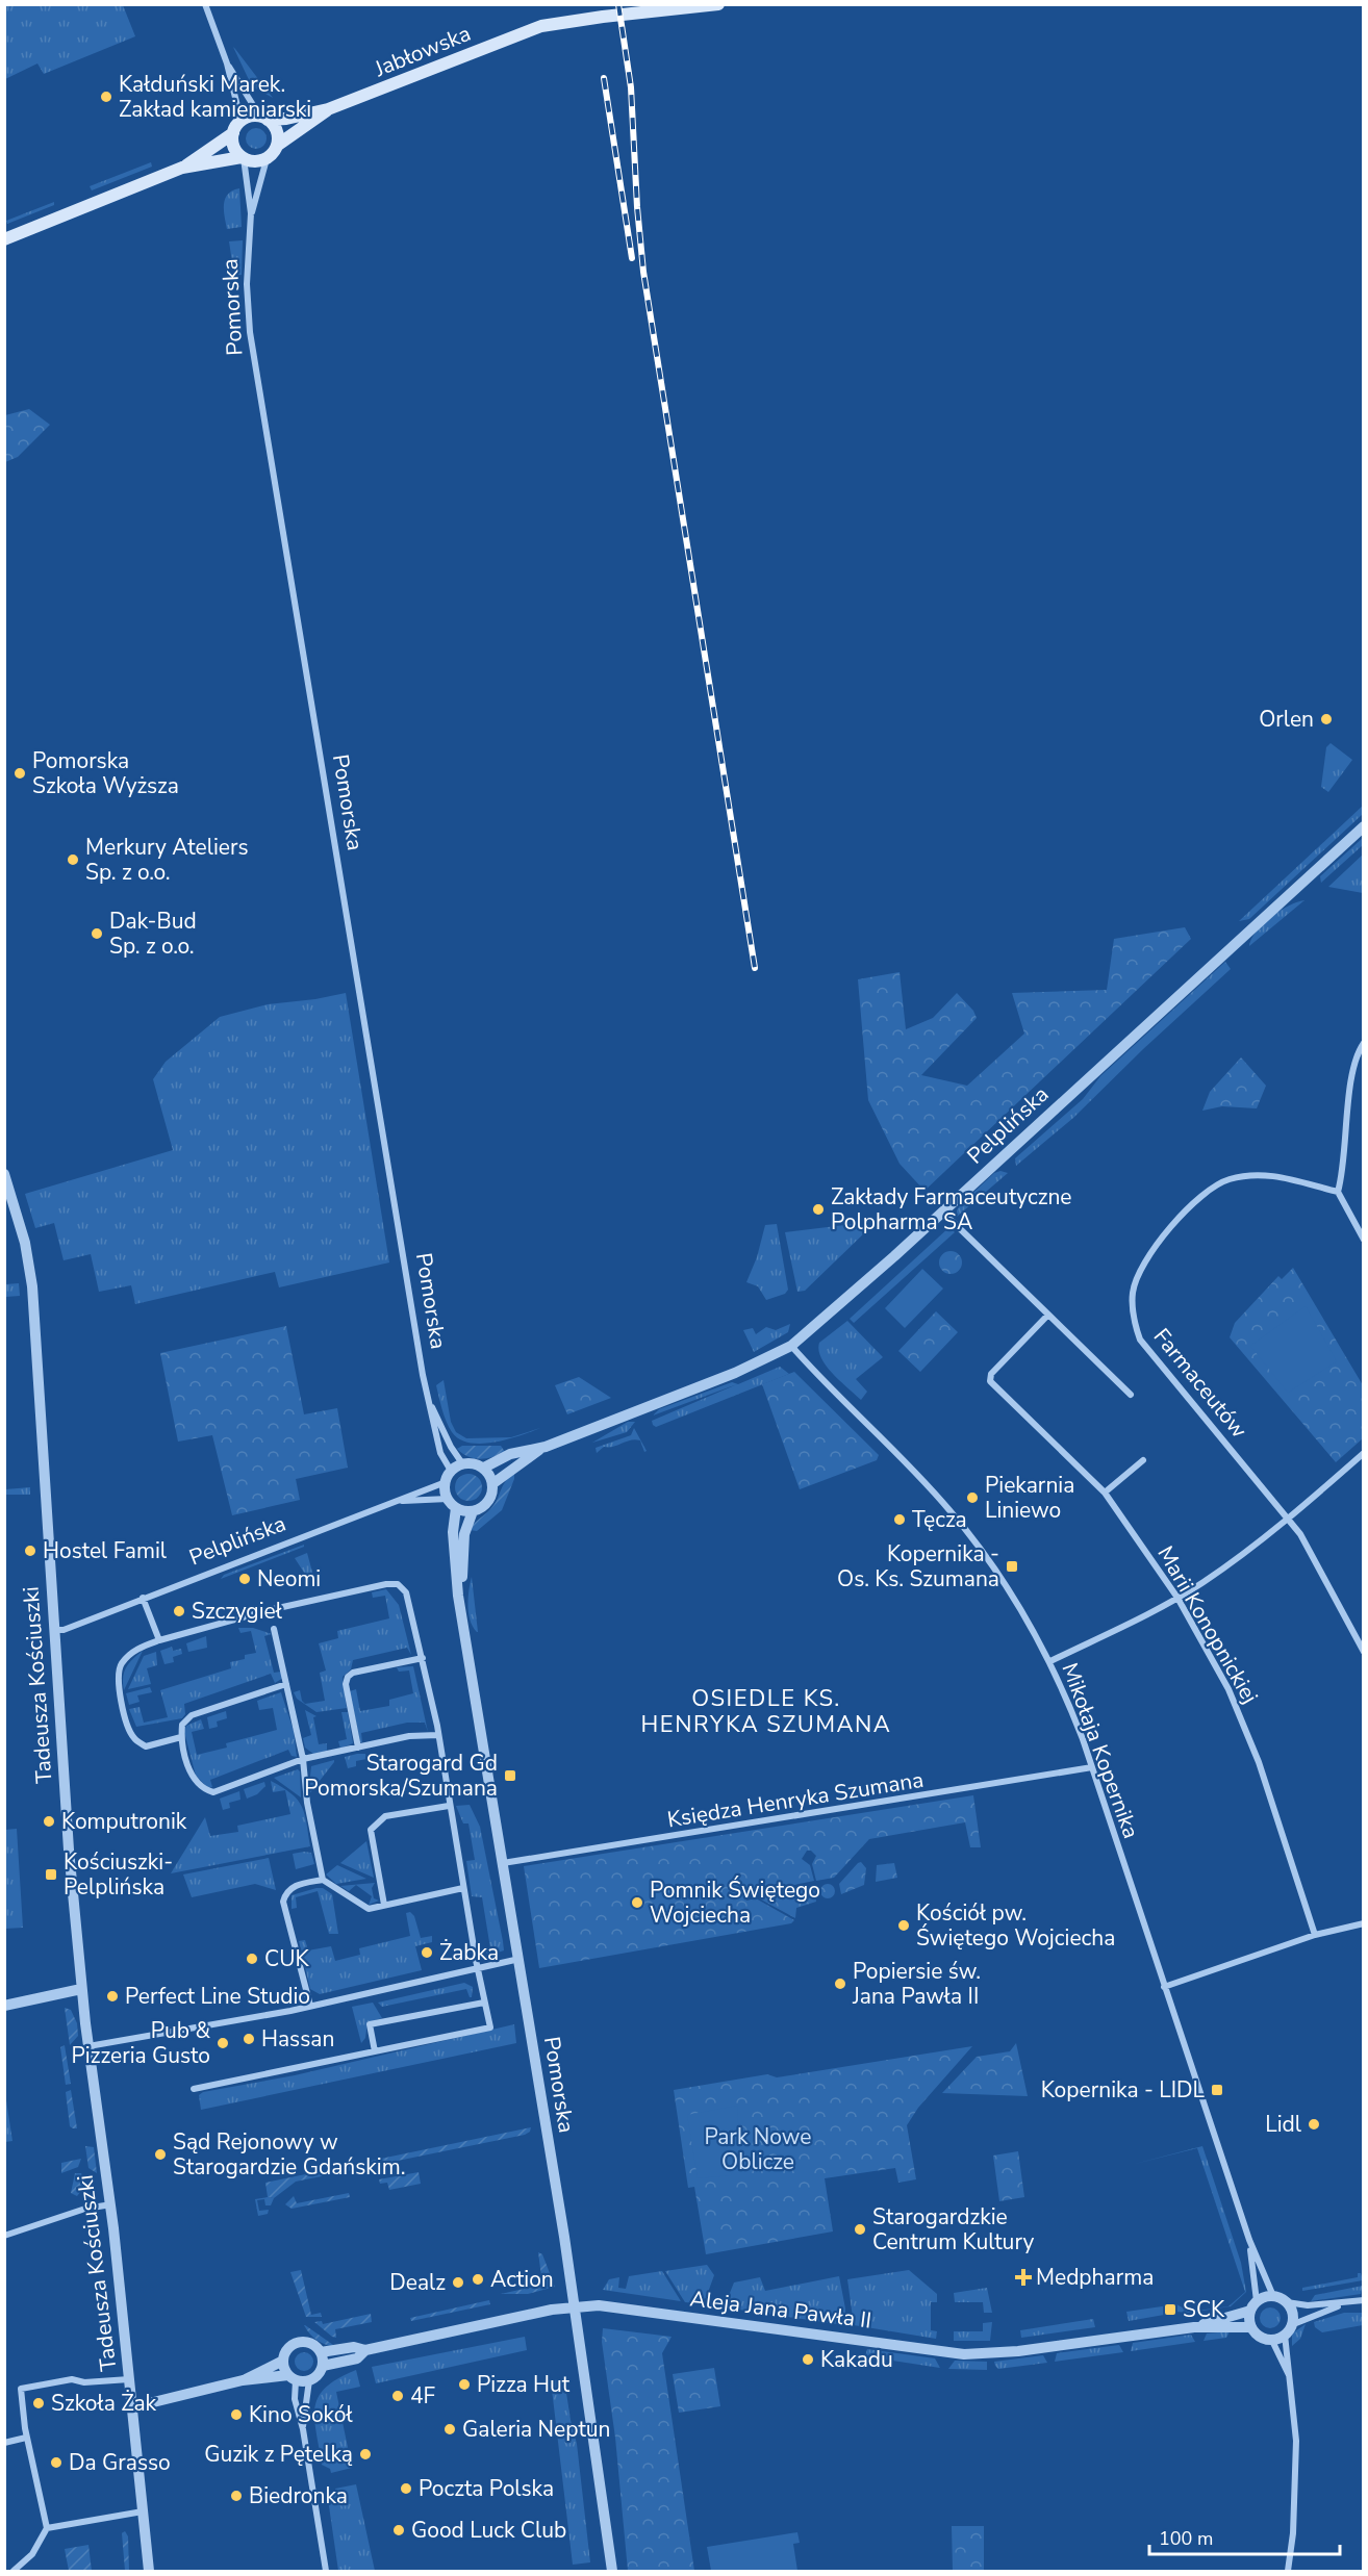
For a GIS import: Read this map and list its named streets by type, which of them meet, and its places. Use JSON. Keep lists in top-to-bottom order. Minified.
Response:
{"streets":{"main road":["Jabłowska"],"street":["Pomorska","Pelplińska","Farmaceutów","Marii Konopnickiej","Tadeusza Kościuszki","Mikołaja Kopernika","Księdza Henryka Szumana","Aleja Jana Pawła II"]},"crossings":[["Jabłowska","Pomorska"],["Pomorska","Pelplińska"],["Pomorska","Księdza Henryka Szumana"],["Pomorska","Aleja Jana Pawła II"],["Pelplińska","Tadeusza Kościuszki"],["Pelplińska","Mikołaja Kopernika"],["Mikołaja Kopernika","Księdza Henryka Szumana"],["Mikołaja Kopernika","Aleja Jana Pawła II"]],"districts":["OSIEDLE KS. HENRYKA SZUMANA"],"parks":["Park Nowe Oblicze"],"places":{"other":["Kałduński Marek. Zakład kamieniarski","Orlen","Pomorska Szkoła Wyższa","Merkury Ateliers Sp. z o.o.","Dak-Bud Sp. z o.o.","Zakłady Farmaceutyczne Polpharma SA","Piekarnia Liniewo","Tęcza","Hostel Famil","Neomi","Szczygieł","Komputronik","Pomnik Świętego Wojciecha","Kościół pw. Świętego Wojciecha","Żabka","CUK","Popiersie św. Jana Pawła II","Perfect Line Studio","Hassan","Pub & Pizzeria Gusto","Lidl","Sąd Rejonowy w Starogardzie Gdańskim.","Starogardzkie Centrum Kultury","Action","Dealz","Kakadu","Pizza Hut","4F","Szkoła Żak","Kino Sokół","Galeria Neptun","Guzik z Pętelką","Da Grasso","Poczta Polska","Biedronka","Good Luck Club"],"transit":["Kopernika - Os. Ks. Szumana","Starogard Gd Pomorska/Szumana","Kościuszki- Pelplińska","Kopernika - LIDL","SCK"],"health":["Medpharma"]},"scale_bar":"100 m"}
